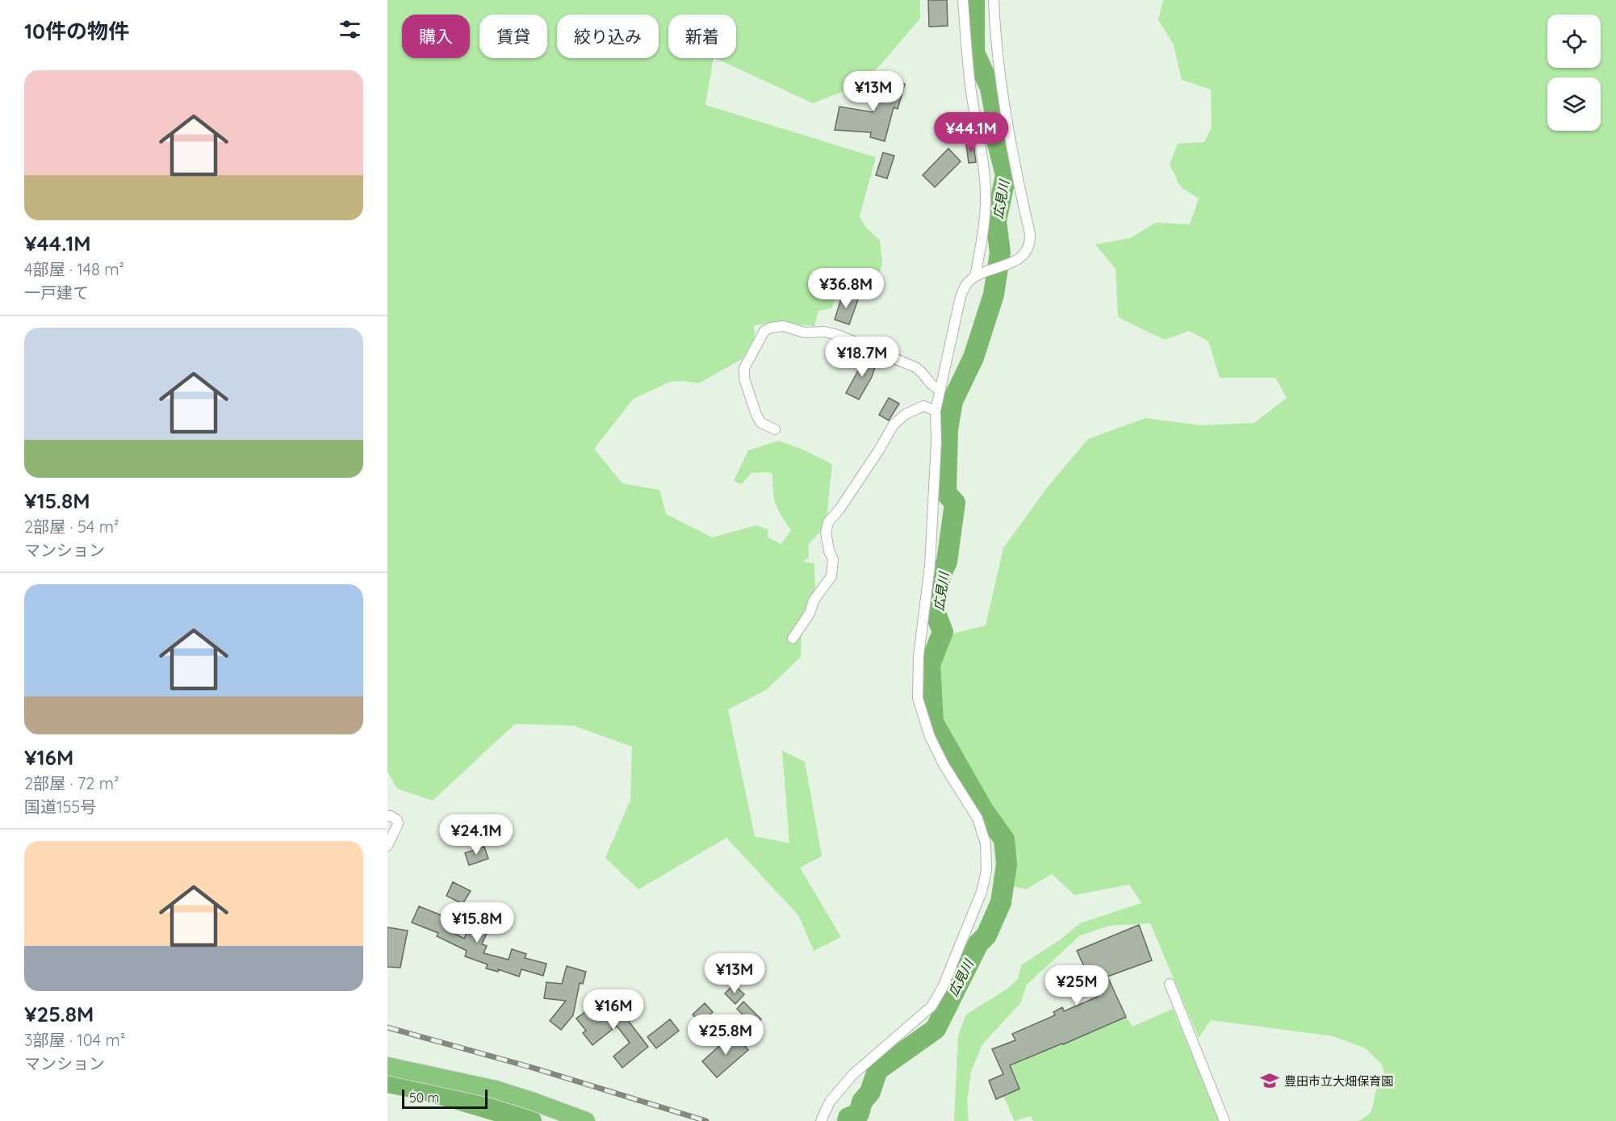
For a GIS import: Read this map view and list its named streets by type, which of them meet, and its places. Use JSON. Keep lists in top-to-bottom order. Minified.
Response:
{"water":["広見川"],"places":{"school or university":["豊田市立大畑保育園"]},"scale_bar":"50 m","page":{"heading":"10件の物件","chip":["購入","賃貸","絞り込み","新着"],"list":[{"name":"¥44.1M","note":"4部屋 · 148 m² · 一戸建て"},{"name":"¥15.8M","note":"2部屋 · 54 m² · マンション"},{"name":"¥16M","note":"2部屋 · 72 m² · 国道155号"},{"name":"¥25.8M","note":"3部屋 · 104 m² · マンション"}],"price":["¥13M","¥44.1M","¥36.8M","¥18.7M","¥24.1M","¥15.8M","¥13M","¥25M","¥16M","¥25.8M"],"scale":"50 m"}}
